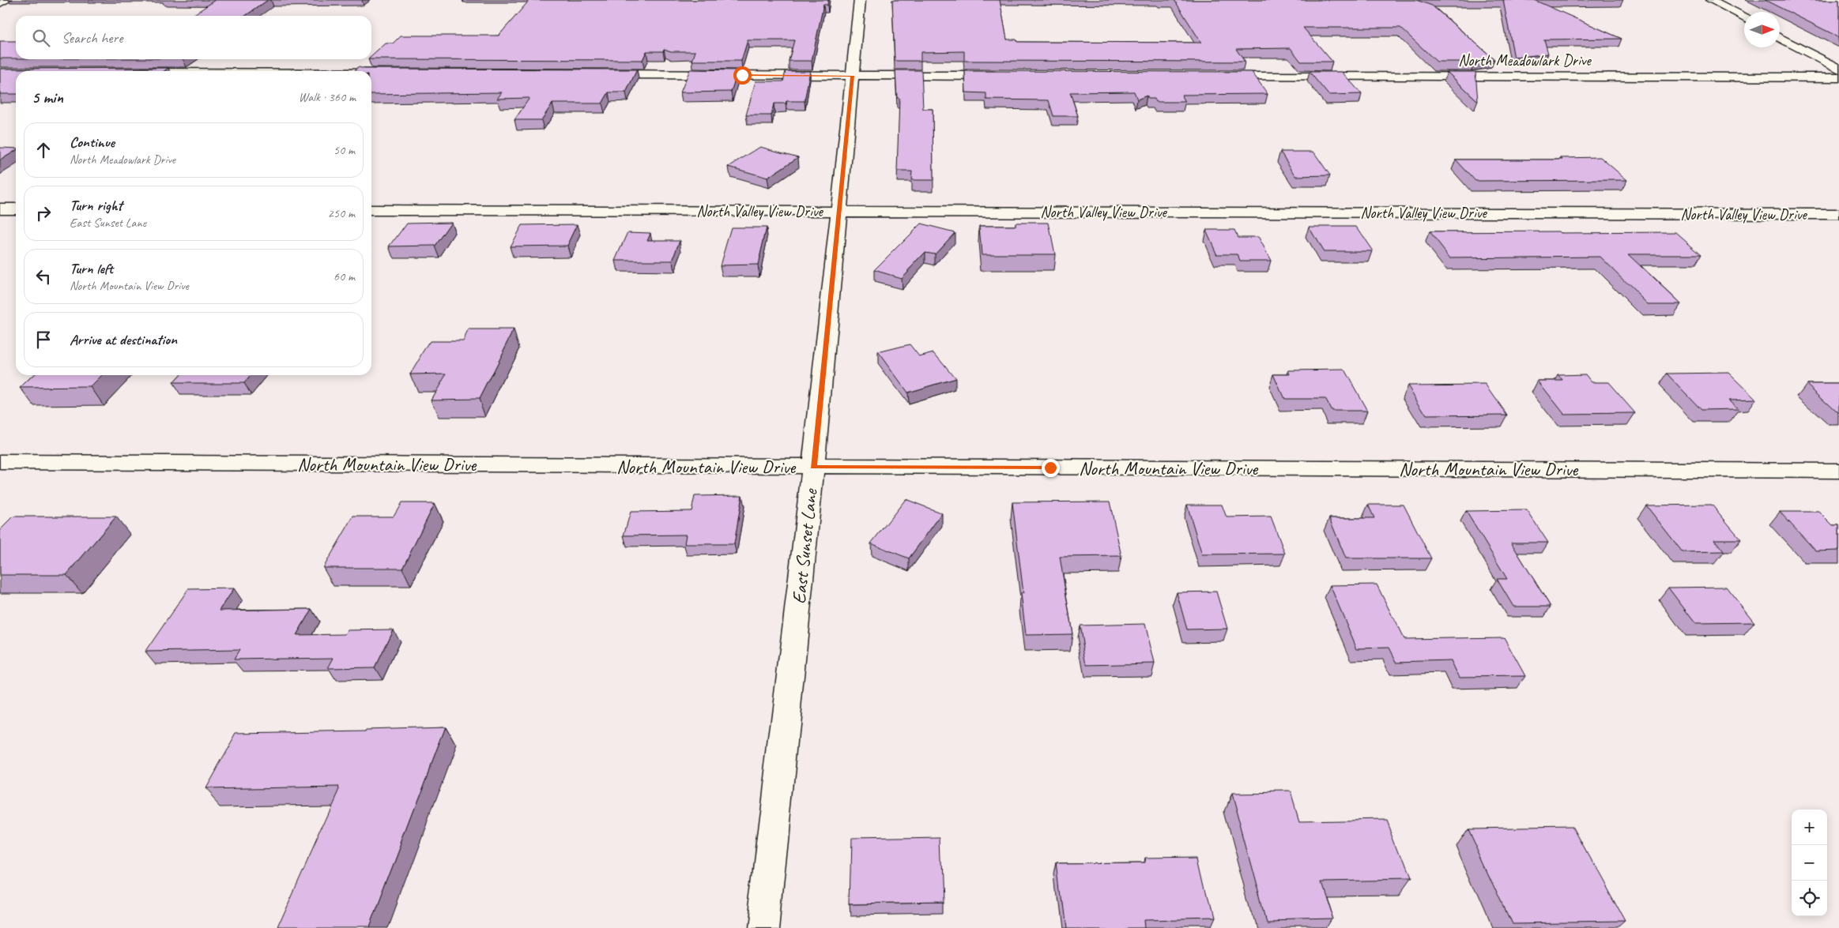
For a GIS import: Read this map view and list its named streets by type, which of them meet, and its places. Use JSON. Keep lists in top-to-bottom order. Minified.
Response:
{"streets":{"street":["North Meadowlark Drive","North Valley View Drive","North Mountain View Drive","East Sunset Lane"]},"crossings":[["North Valley View Drive","East Sunset Lane"],["North Mountain View Drive","East Sunset Lane"]],"north":"right","page":{"search":"Search here","heading":["5 min","Walk · 360 m"],"list":[["Continue","North Meadowlark Drive","50 m"],["Turn right","East Sunset Lane","250 m"],["Turn left","North Mountain View Drive","60 m"],"Arrive at destination"],"map_buttons":["+","−"]}}
